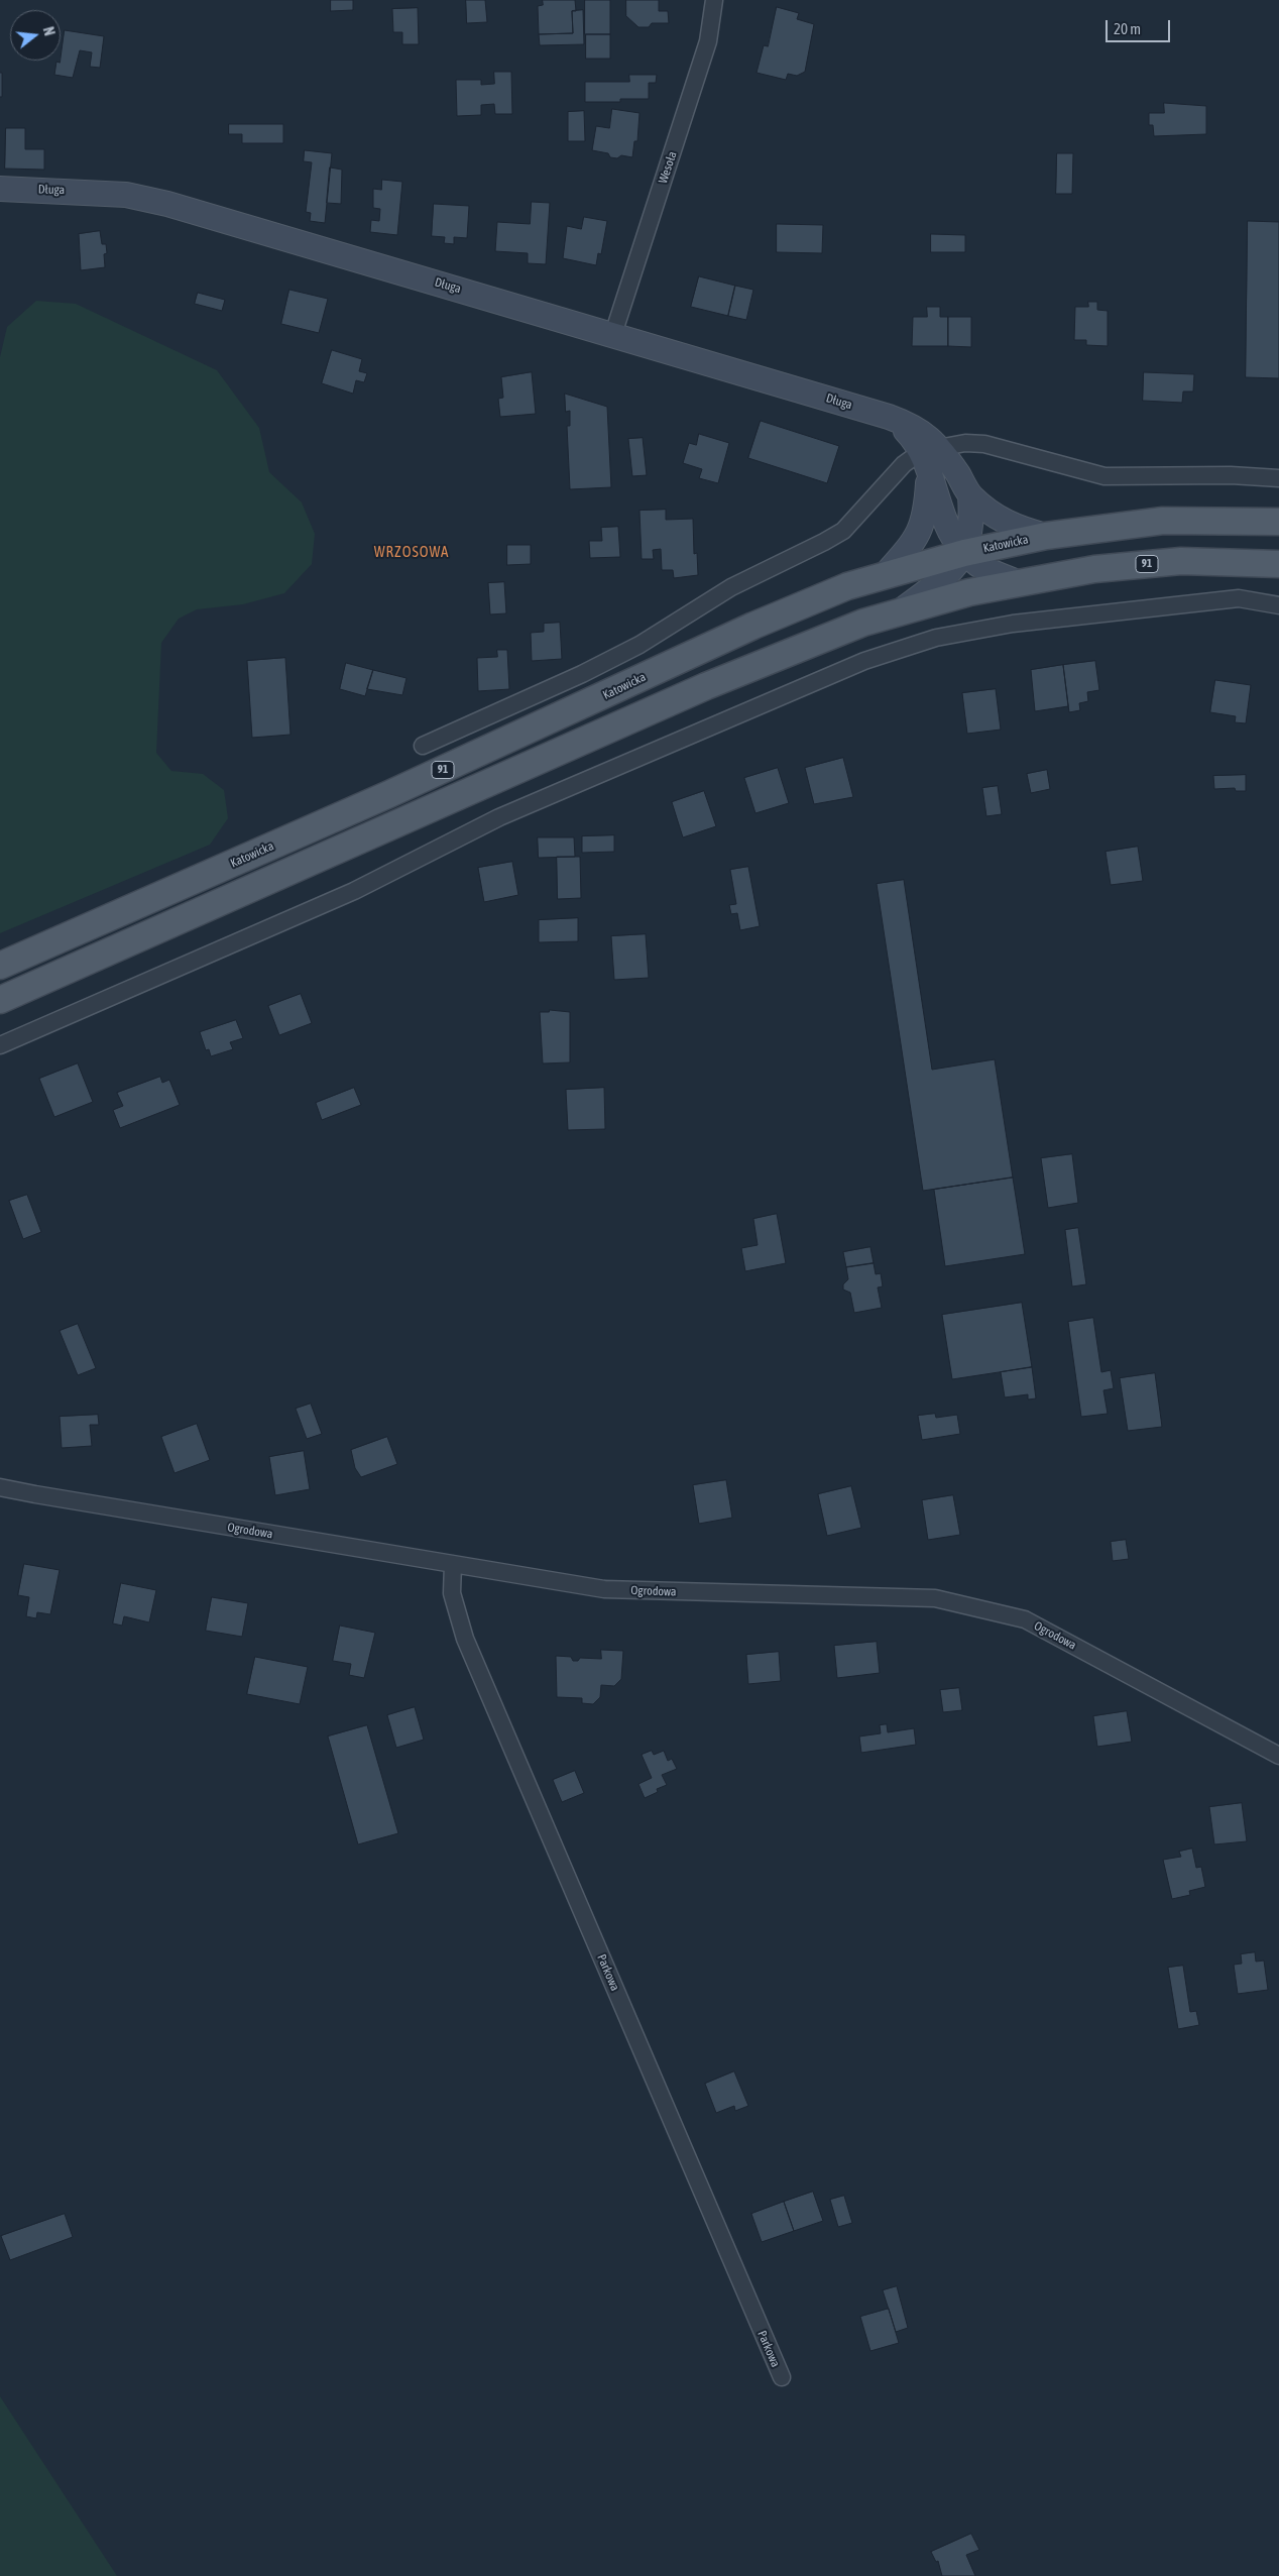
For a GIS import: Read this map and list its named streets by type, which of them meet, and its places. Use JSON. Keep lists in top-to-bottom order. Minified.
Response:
{"streets":{"main road":["Katowicka","91"],"street":["Wesoła","Długa","Ogrodowa","Parkowa"]},"crossings":[["Wesoła","Długa"],["Długa","Katowicka"],["Ogrodowa","Parkowa"]],"districts":["WRZOSOWA"],"scale_bar":"20 m","north":"right"}
